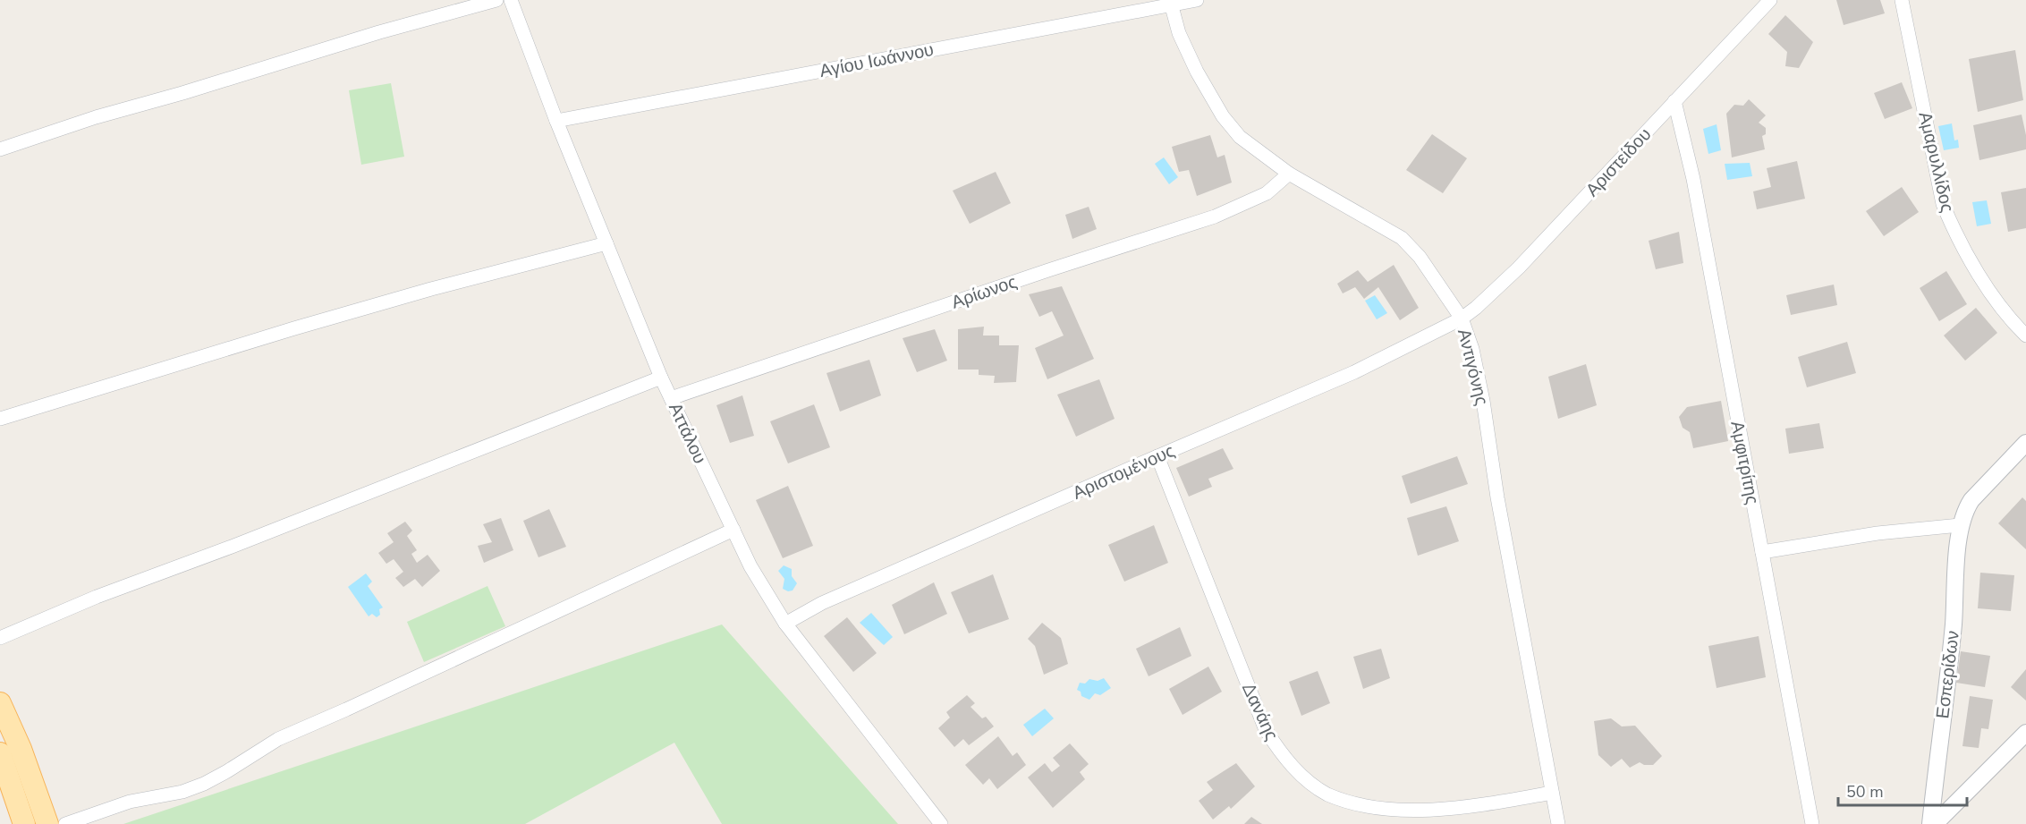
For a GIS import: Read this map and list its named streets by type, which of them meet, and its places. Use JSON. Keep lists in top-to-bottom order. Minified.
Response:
{"streets":{"street":["Αγίου Ιωάννου","Αριστείδου","Αμαρυλλίδος","Αρίωνος","Αντιγόνης","Αττάλου","Αμφιτρίτης","Αριστομένους","Εσπερίδων","Δανάης"]},"crossings":[["Αγίου Ιωάννου","Αντιγόνης"],["Αγίου Ιωάννου","Αττάλου"],["Αριστείδου","Αντιγόνης"],["Αριστείδου","Αμφιτρίτης"],["Αριστείδου","Αριστομένους"],["Αρίωνος","Αντιγόνης"],["Αρίωνος","Αττάλου"],["Αντιγόνης","Αριστομένους"],["Αντιγόνης","Δανάης"],["Αττάλου","Αριστομένους"],["Αριστομένους","Δανάης"]],"scale_bar":"50 m"}
